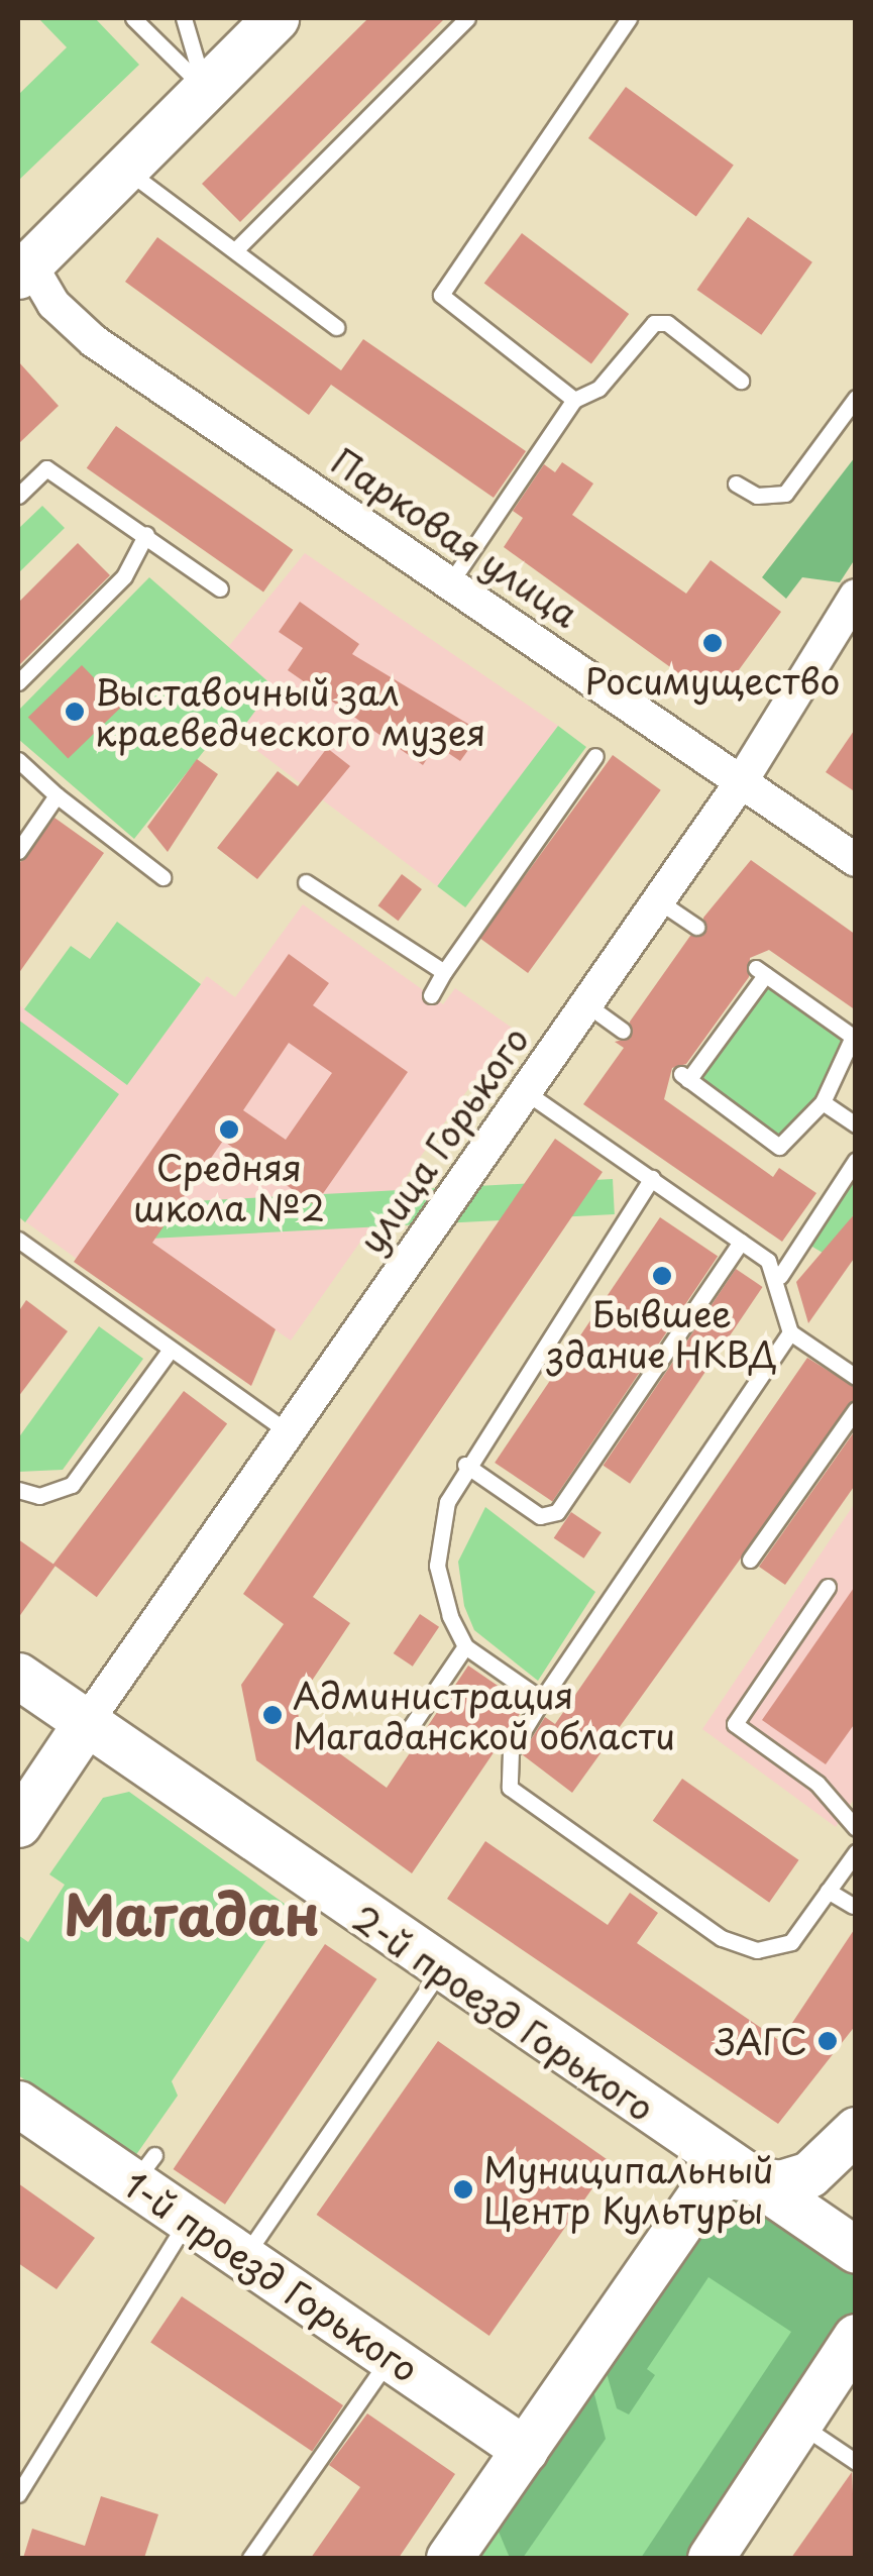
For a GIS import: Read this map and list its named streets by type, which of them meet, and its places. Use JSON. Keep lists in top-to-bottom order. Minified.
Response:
{"streets":{"street":["Парковая улица","улица Горького","2-й проезд Горького","1-й проезд Горького"]},"crossings":[["Парковая улица","улица Горького"],["улица Горького","2-й проезд Горького"]],"districts":["Магадан"],"places":["Росимущество","Выставочный зал краеведческого музея","Средняя школа №2","Бывшее здание НКВД","Администрация Магаданской области","ЗАГС","Муниципальный Центр Культуры"]}
